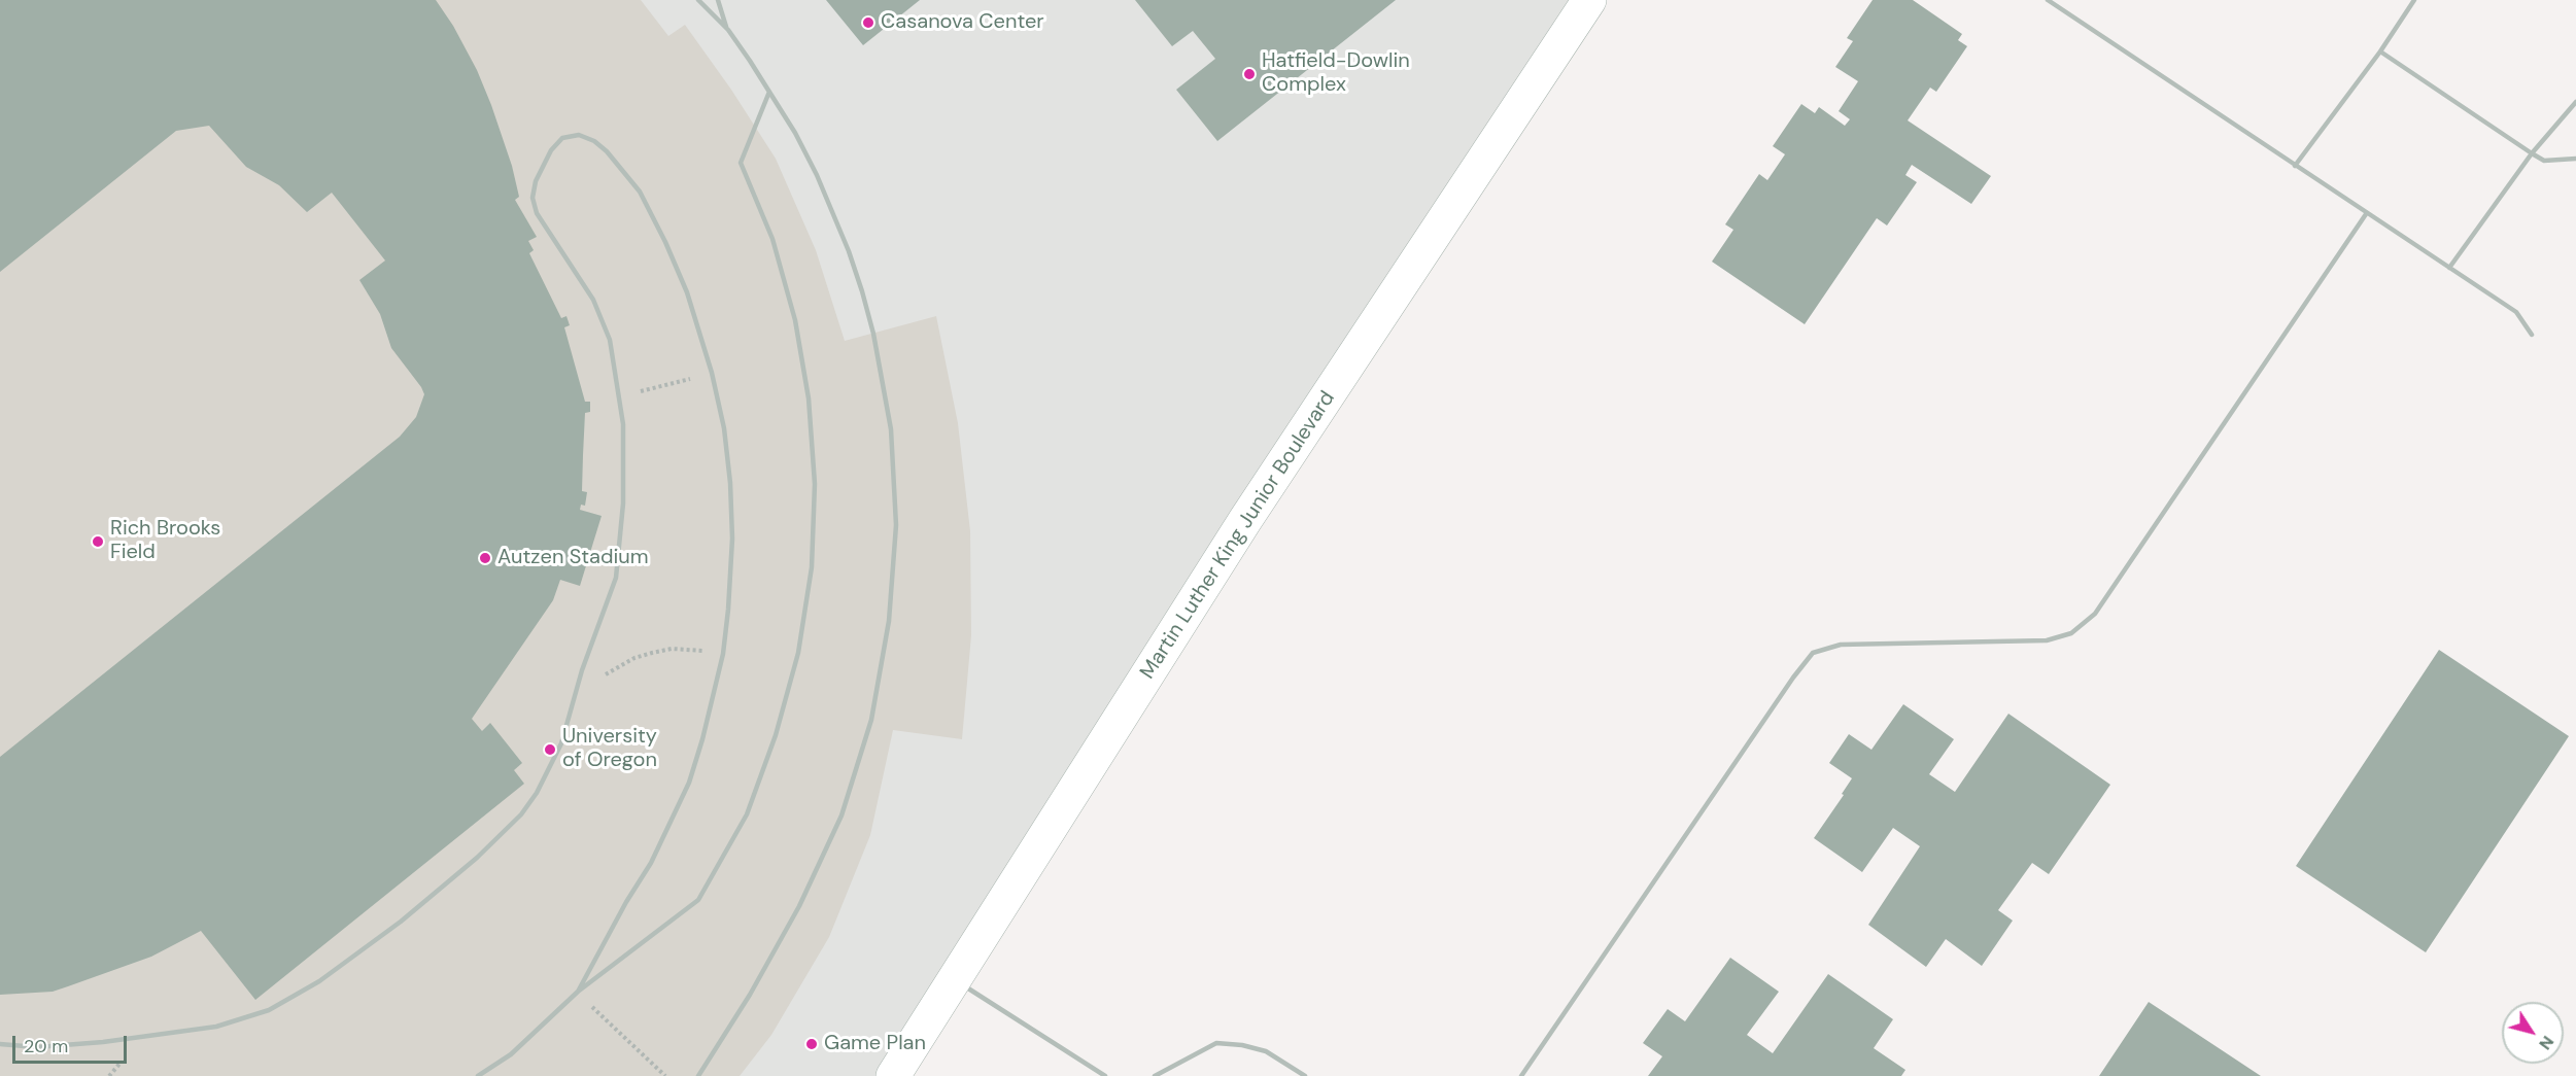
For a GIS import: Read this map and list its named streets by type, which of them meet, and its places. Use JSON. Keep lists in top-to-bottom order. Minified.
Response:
{"streets":{"main road":["Martin Luther King Junior Boulevard"]},"places":["Casanova Center","Hatfield-Dowlin Complex","Rich Brooks Field","Autzen Stadium","University of Oregon","Game Plan"],"scale_bar":"20 m","north":"bottom right"}
